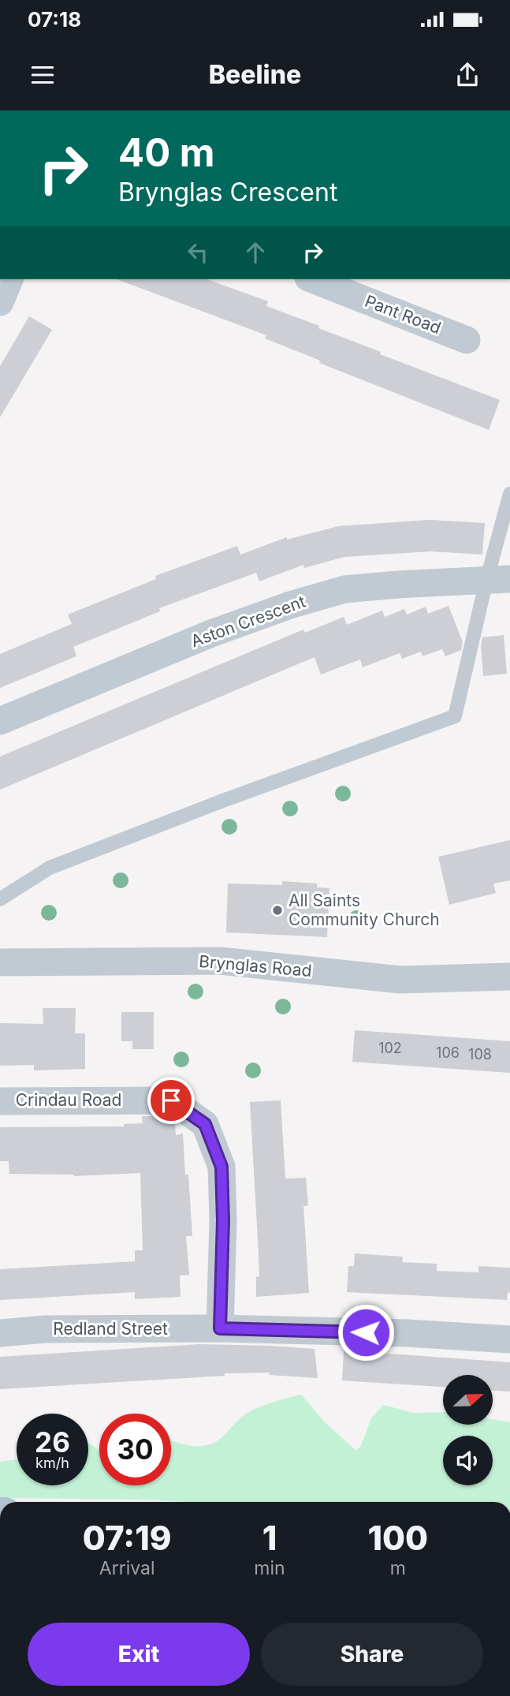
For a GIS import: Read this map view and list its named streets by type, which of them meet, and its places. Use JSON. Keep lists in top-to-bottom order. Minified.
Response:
{"streets":{"street":["Pant Road","Aston Crescent","Brynglas Road","Crindau Road","Redland Street"]},"crossings":[["Crindau Road","Redland Street"]],"places":["All Saints Community Church"],"house_numbers":["102","106","108"],"north":"right","page":{"status":"07:18","header":"Beeline","turn":["40 m","Brynglas Crescent"],"speed":"26 km/h","limit":"30","eta":["07:19","Arrival","1","min","100","m"],"buttons":["Exit","Share"]}}
